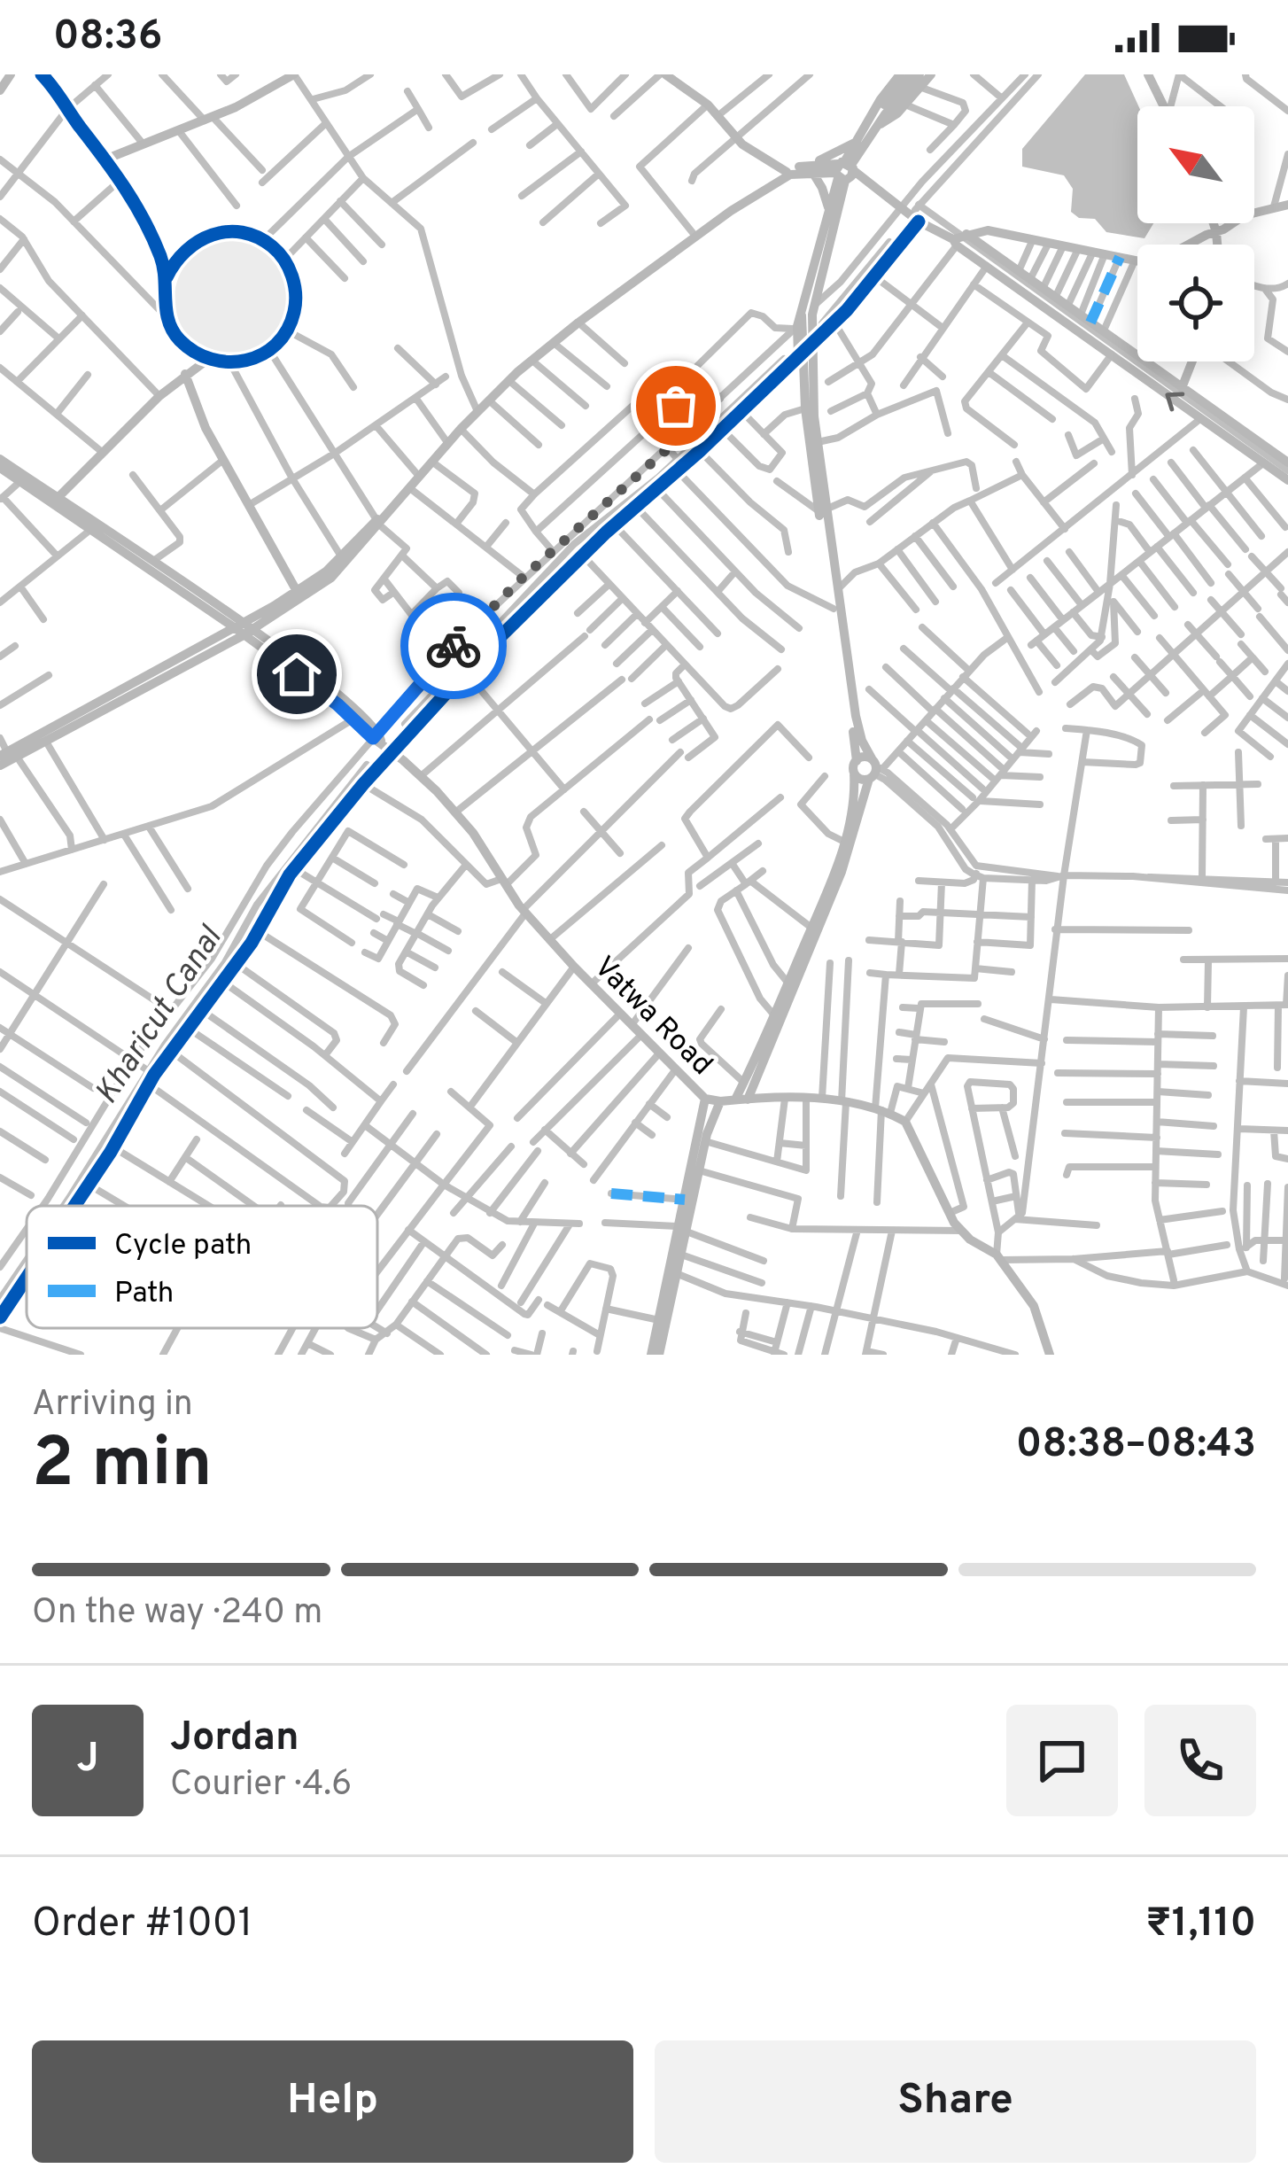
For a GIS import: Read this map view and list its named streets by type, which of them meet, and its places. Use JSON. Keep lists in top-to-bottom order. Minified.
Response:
{"streets":{"street":["Vatwa Road"]},"water":["Kharicut Canal"],"legend":["Cycle path","Path"],"north":"top left","page":{"status":"08:36","heading":["2 min","Arriving in","08:38–08:43"],"panel":["Jordan","Courier · 4.6","Order #1001","₹1,110"],"bar":"On the way · 240 m","round":"J","buttons":["Help","Share"]}}
